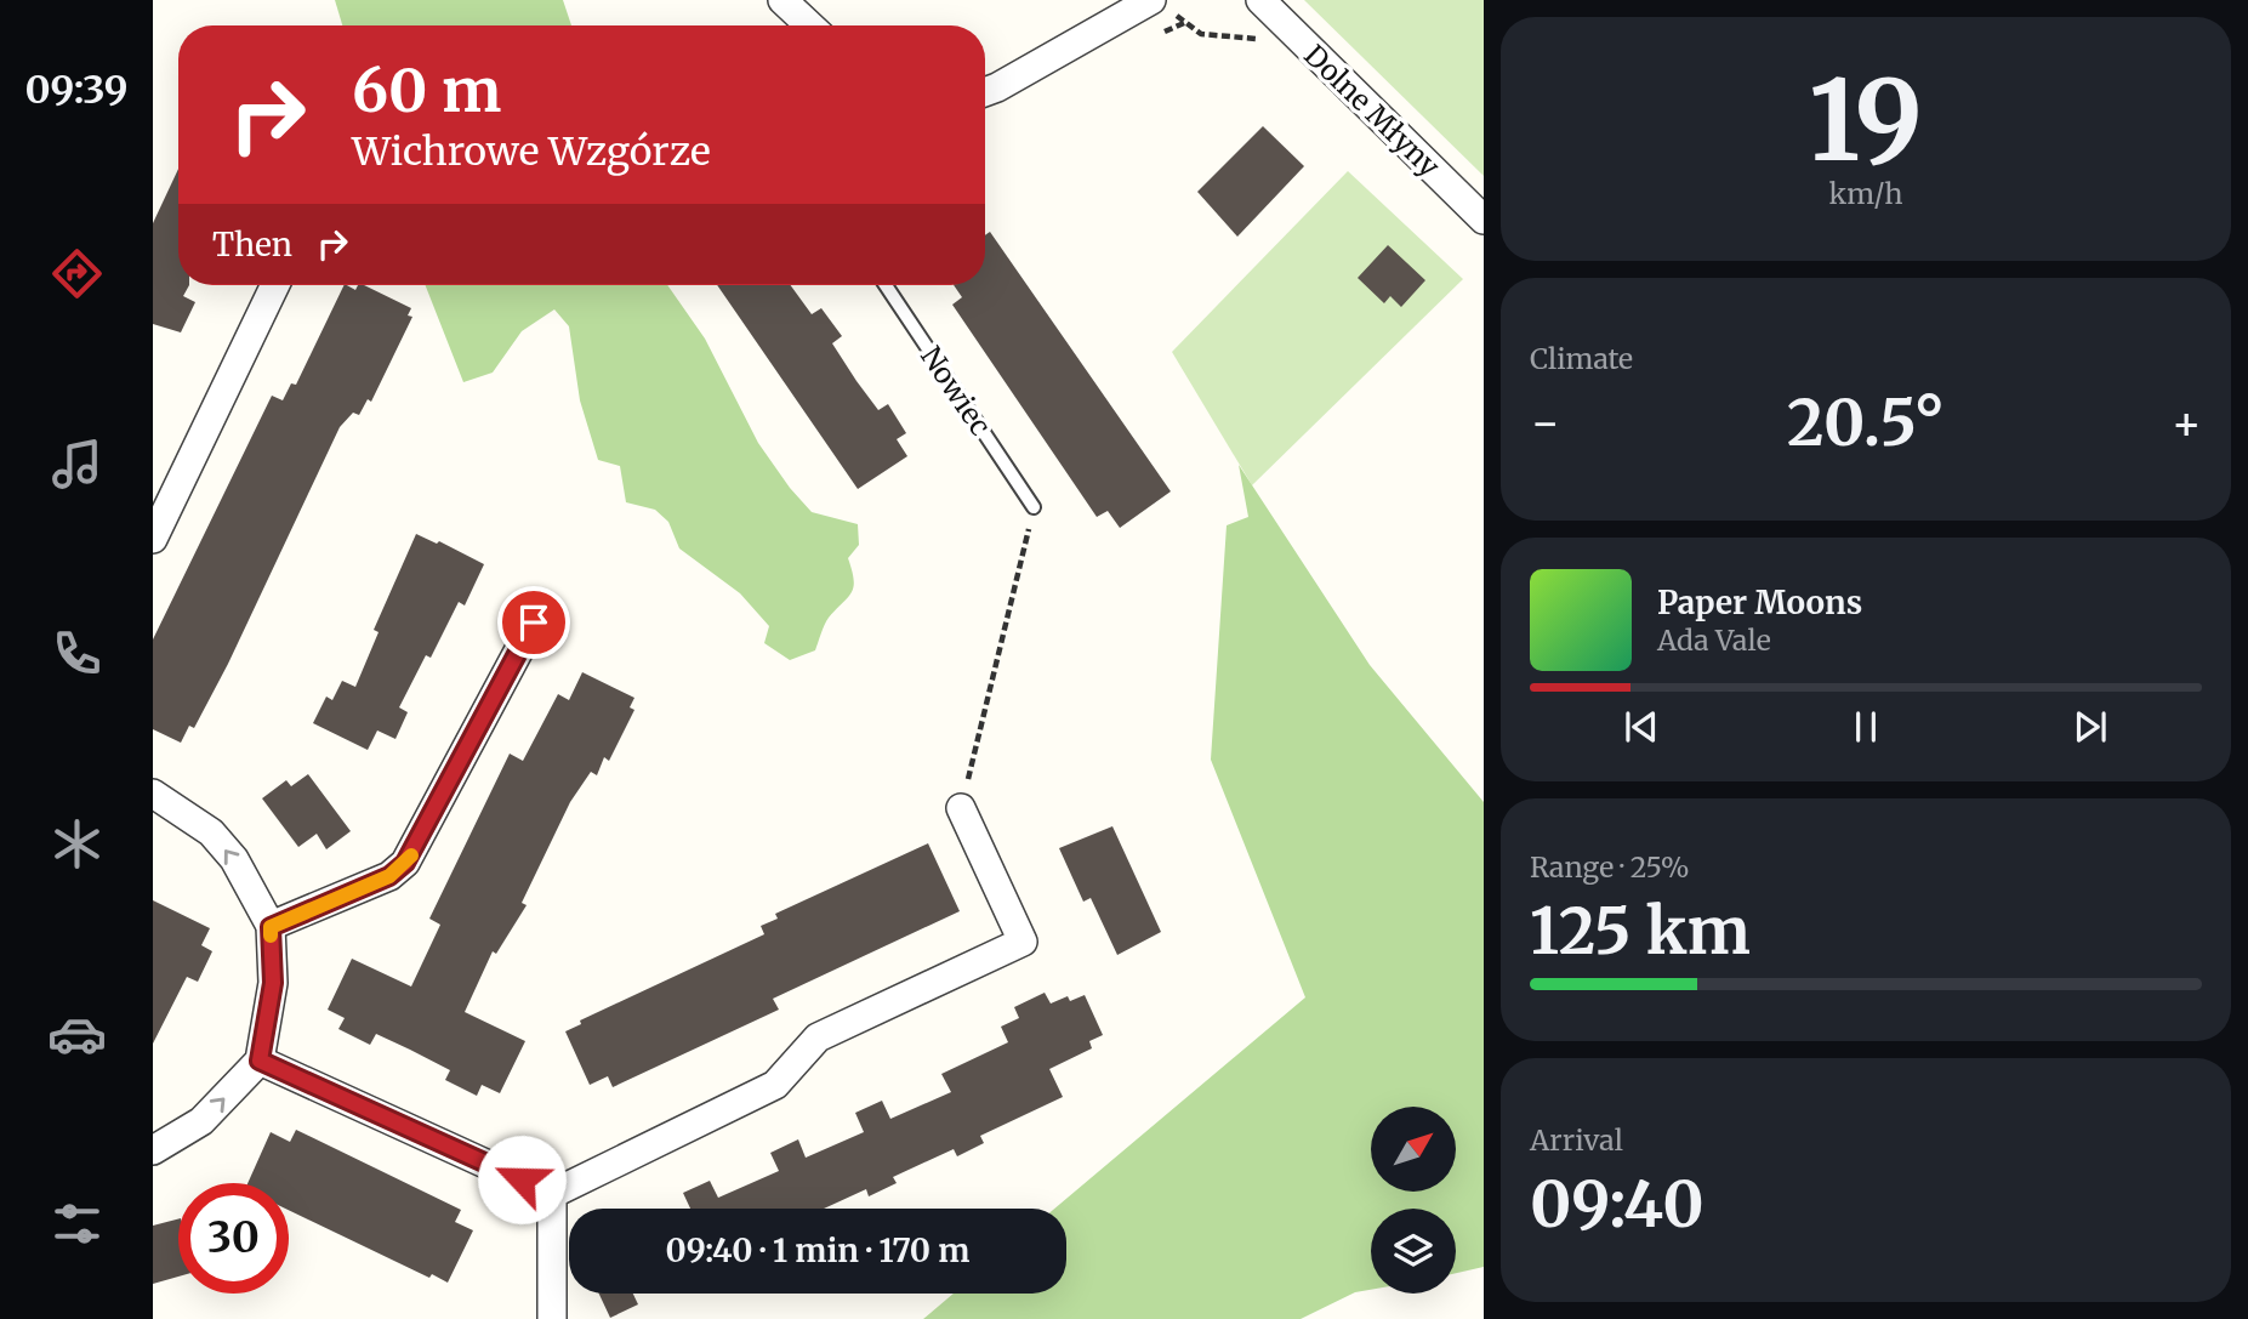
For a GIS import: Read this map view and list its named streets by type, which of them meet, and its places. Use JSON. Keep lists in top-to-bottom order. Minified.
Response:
{"streets":{"street":["Dolne Młyny"],"lane":["Nowiec"]},"north":"top right","page":{"tabs":"09:39","tile":[["19","km/h"],"Climate",["Range · 25%","125 km"],["Arrival","09:40"]],"turn":["60 m","Wichrowe Wzgórze"],"then":"Then","heat":["−","20.5°","+"],"song":["Paper Moons","Ada Vale"],"limit":"30","trip":"09:40 · 1 min · 170 m"}}
